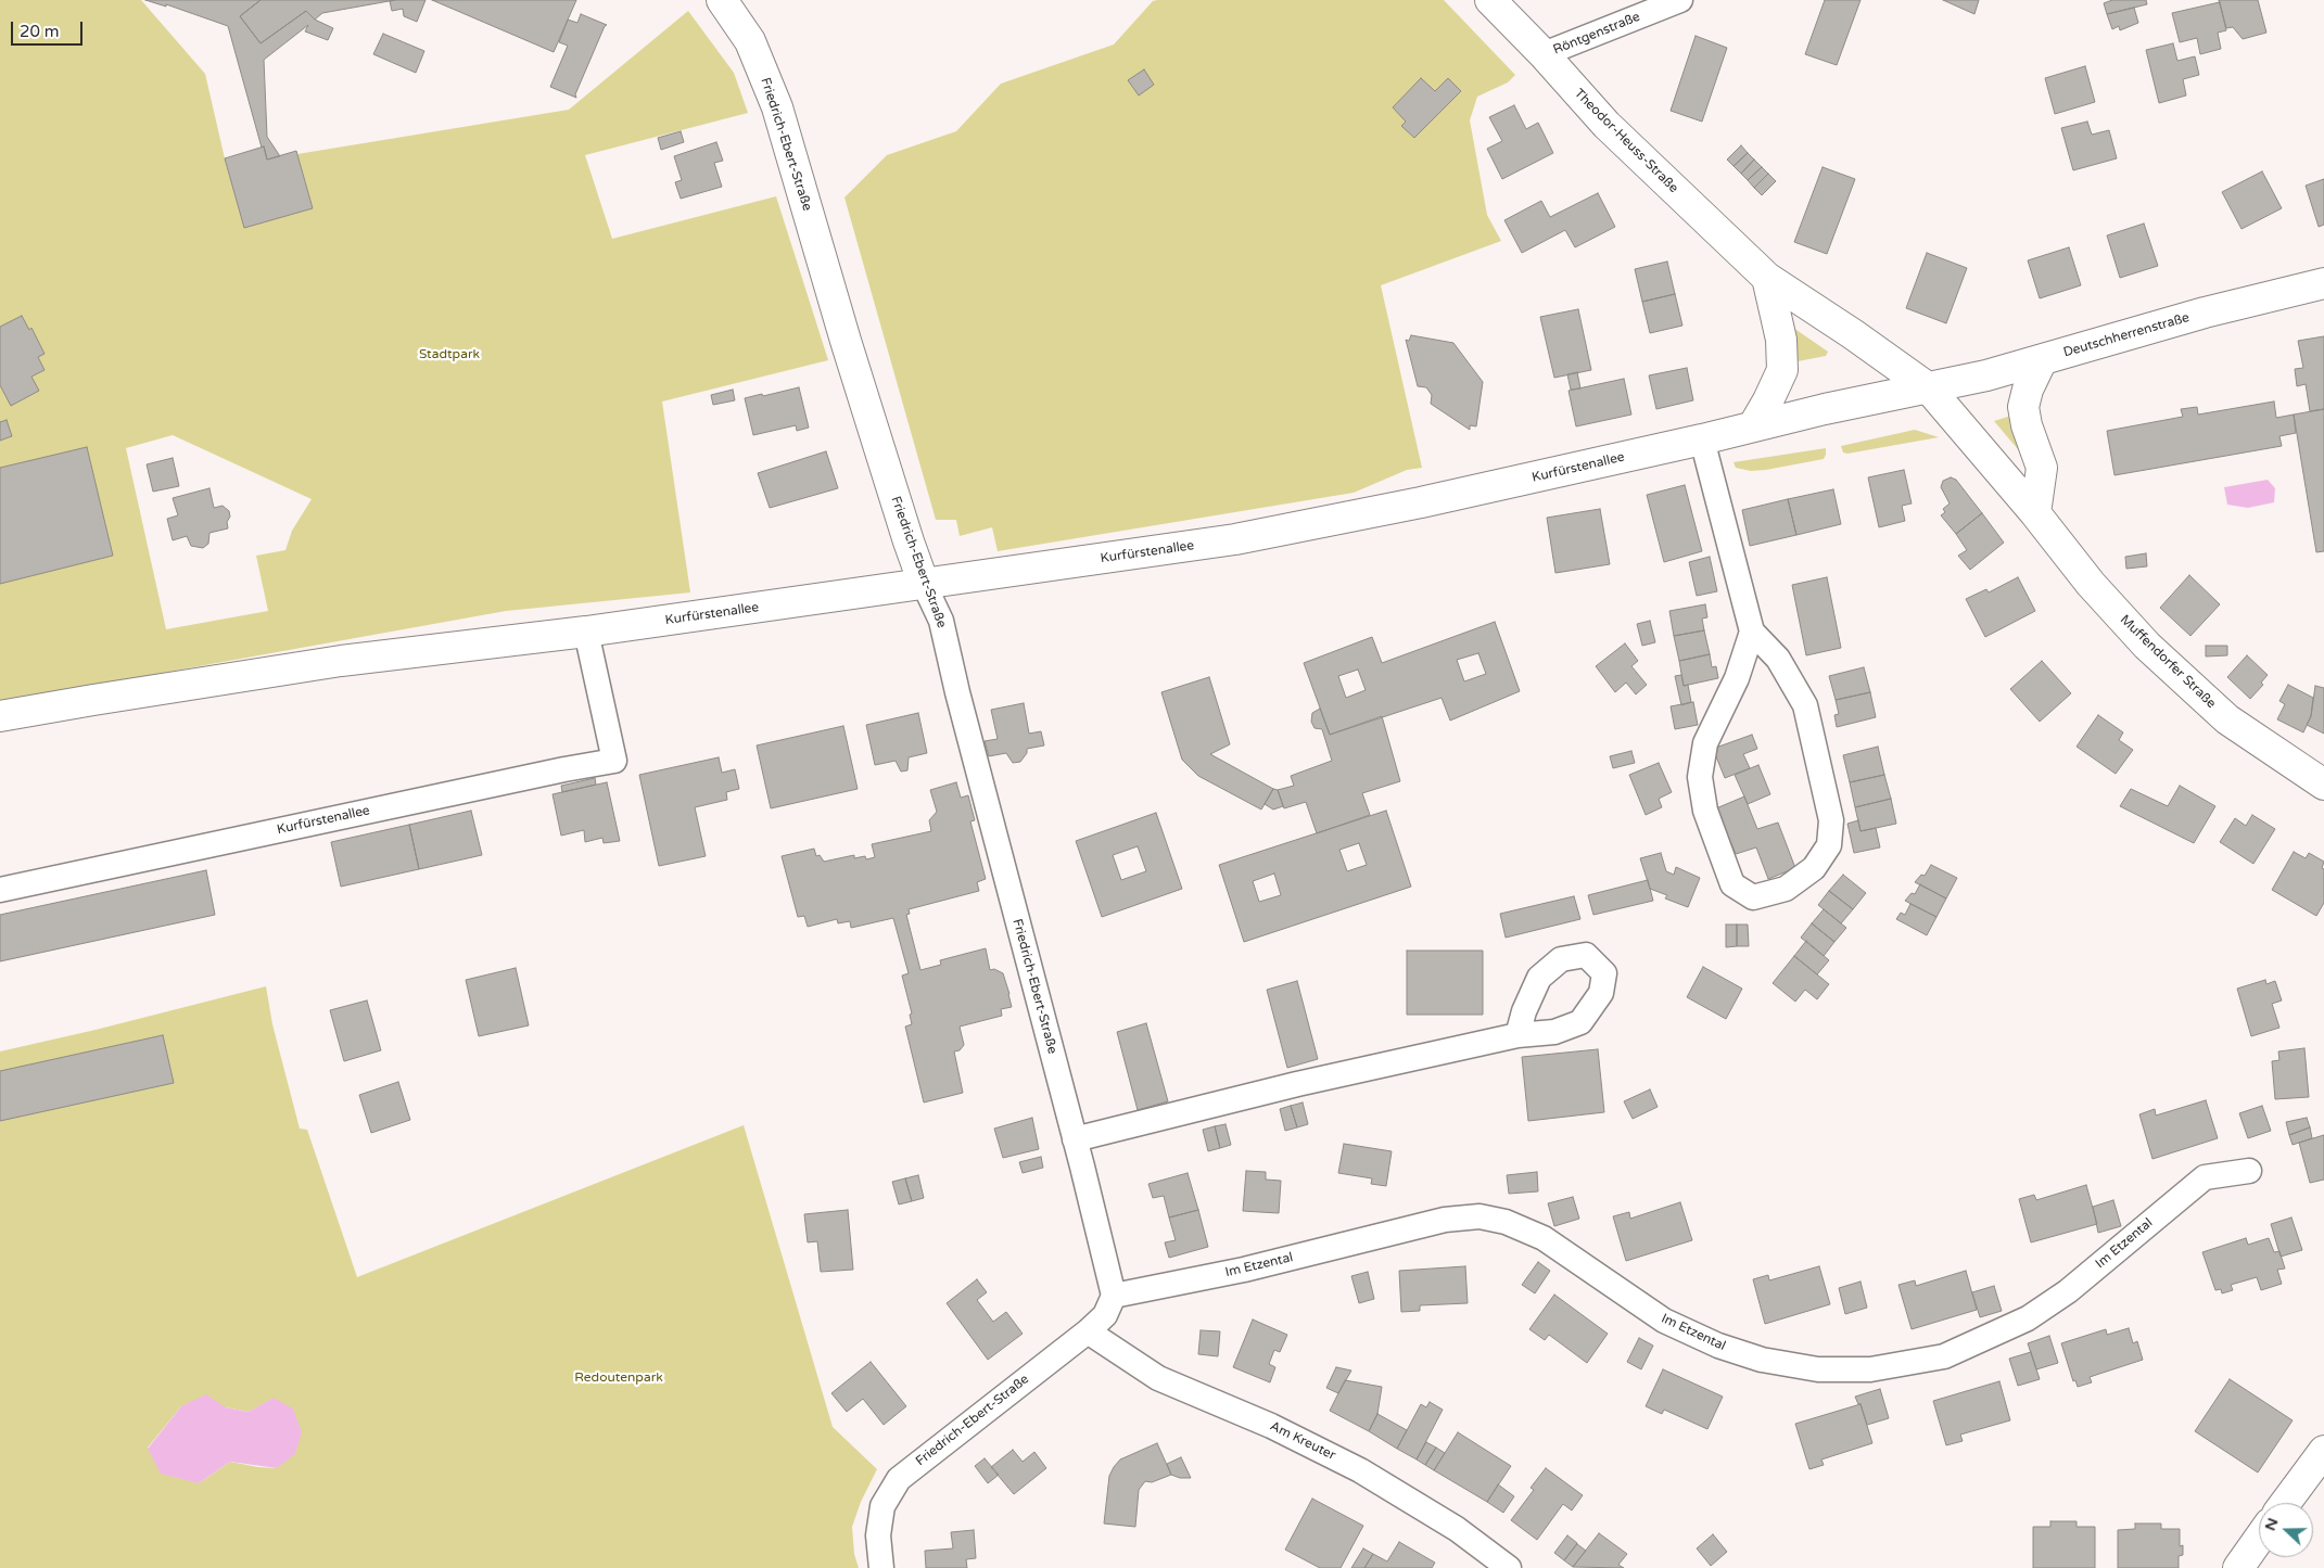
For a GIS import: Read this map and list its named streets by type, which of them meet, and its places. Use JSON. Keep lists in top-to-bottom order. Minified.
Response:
{"streets":{"street":["Röntgenstraße","Theodor-Heuss-Straße","Friedrich-Ebert-Straße","Deutschherrenstraße","Kurfürstenallee","Muffendorfer Straße","Im Etzental","Am Kreuter"]},"crossings":[["Röntgenstraße","Theodor-Heuss-Straße"],["Theodor-Heuss-Straße","Deutschherrenstraße"],["Theodor-Heuss-Straße","Kurfürstenallee"],["Theodor-Heuss-Straße","Muffendorfer Straße"],["Friedrich-Ebert-Straße","Kurfürstenallee"],["Friedrich-Ebert-Straße","Im Etzental"],["Friedrich-Ebert-Straße","Am Kreuter"],["Deutschherrenstraße","Kurfürstenallee"],["Deutschherrenstraße","Muffendorfer Straße"],["Kurfürstenallee","Muffendorfer Straße"]],"parks":["Stadtpark","Redoutenpark"],"scale_bar":"20 m","north":"left"}
